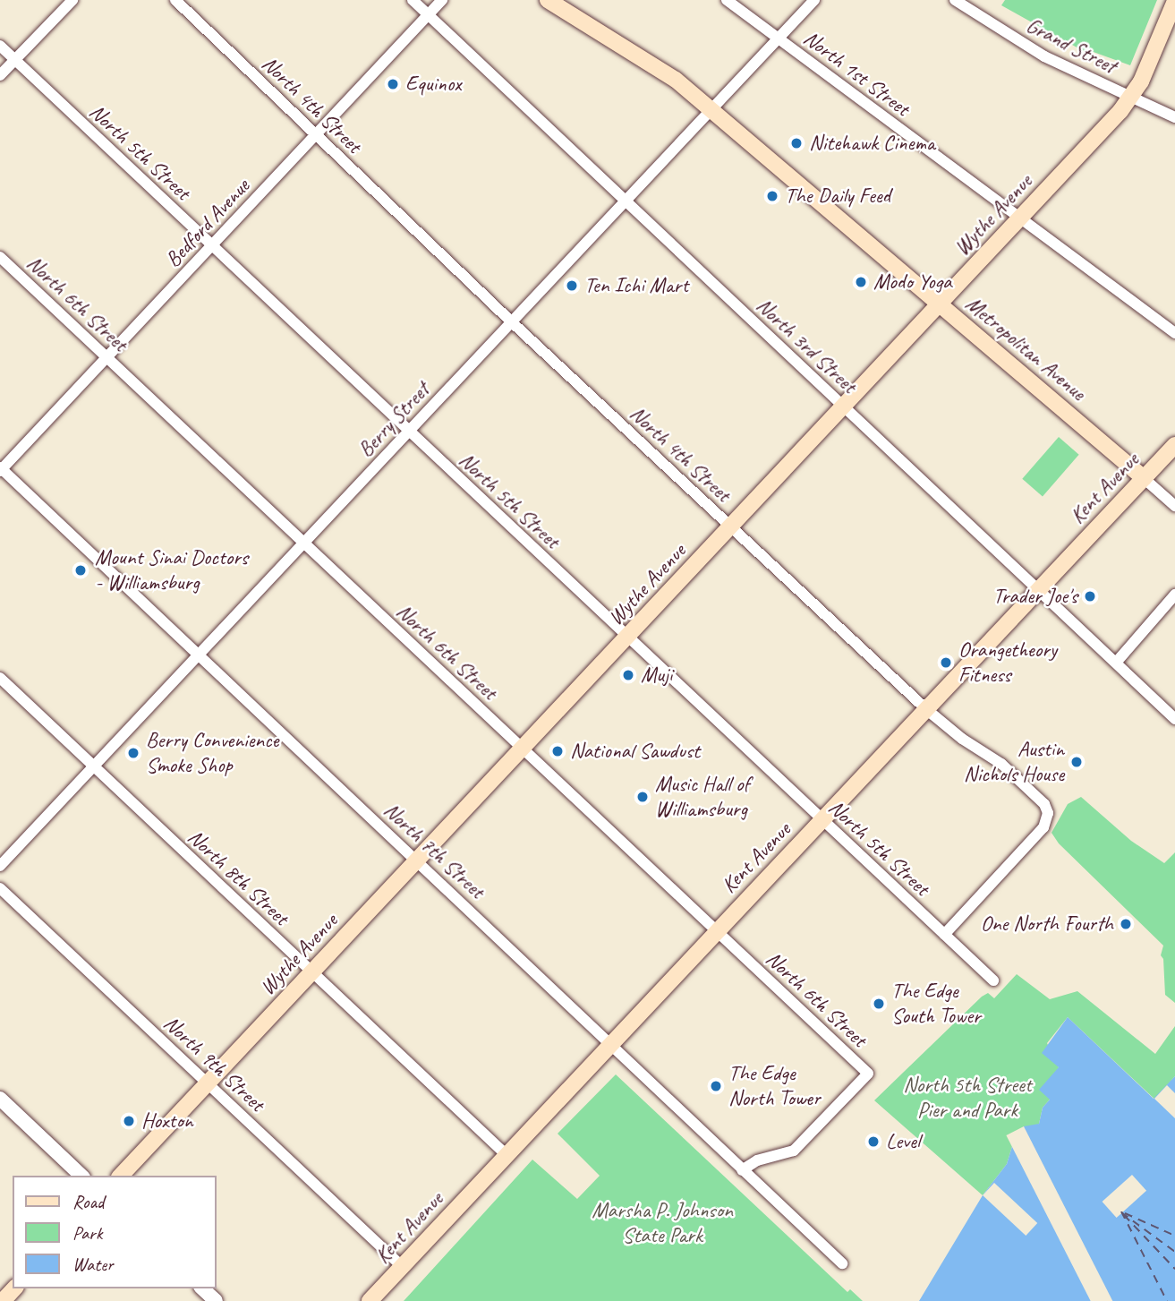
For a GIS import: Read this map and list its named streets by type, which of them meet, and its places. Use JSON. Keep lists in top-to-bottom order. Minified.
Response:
{"streets":{"main road":["Wythe Avenue","Metropolitan Avenue","Kent Avenue"],"street":["Grand Street","North 1st Street","North 4th Street","North 5th Street","Bedford Avenue","North 6th Street","North 3rd Street","Berry Street","North 7th Street","North 8th Street","North 9th Street"]},"crossings":[["Grand Street","Wythe Avenue"],["North 1st Street","Wythe Avenue"],["North 1st Street","Berry Street"],["North 4th Street","North 5th Street"],["North 4th Street","Wythe Avenue"],["North 4th Street","Bedford Avenue"],["North 4th Street","Berry Street"],["North 4th Street","Kent Avenue"],["North 5th Street","Wythe Avenue"],["North 5th Street","Bedford Avenue"],["North 5th Street","Berry Street"],["North 5th Street","Kent Avenue"],["Wythe Avenue","North 6th Street"],["Wythe Avenue","North 3rd Street"],["Wythe Avenue","Metropolitan Avenue"],["Wythe Avenue","North 7th Street"],["Wythe Avenue","North 8th Street"],["Wythe Avenue","North 9th Street"],["Bedford Avenue","North 6th Street"],["Bedford Avenue","North 3rd Street"],["Bedford Avenue","North 7th Street"],["North 6th Street","Berry Street"],["North 6th Street","Kent Avenue"],["North 6th Street","North 7th Street"],["North 3rd Street","Berry Street"],["North 3rd Street","Kent Avenue"],["Metropolitan Avenue","Berry Street"],["Metropolitan Avenue","Kent Avenue"],["Berry Street","North 7th Street"],["Berry Street","North 8th Street"],["Kent Avenue","North 7th Street"],["Kent Avenue","North 8th Street"],["Kent Avenue","North 9th Street"]],"parks":["North 5th Street Pier and Park","Marsha P. Johnson State Park"],"places":["Equinox","Nitehawk Cinema","The Daily Feed","Modo Yoga","Ten Ichi Mart","Mount Sinai Doctors - Williamsburg","Trader Joe's","Orangetheory Fitness","Muji","National Sawdust","Berry Convenience Smoke Shop","Austin Nichols House","Music Hall of Williamsburg","One North Fourth","The Edge South Tower","The Edge North Tower","Hoxton","Level"],"legend":["Road","Park","Water"]}
